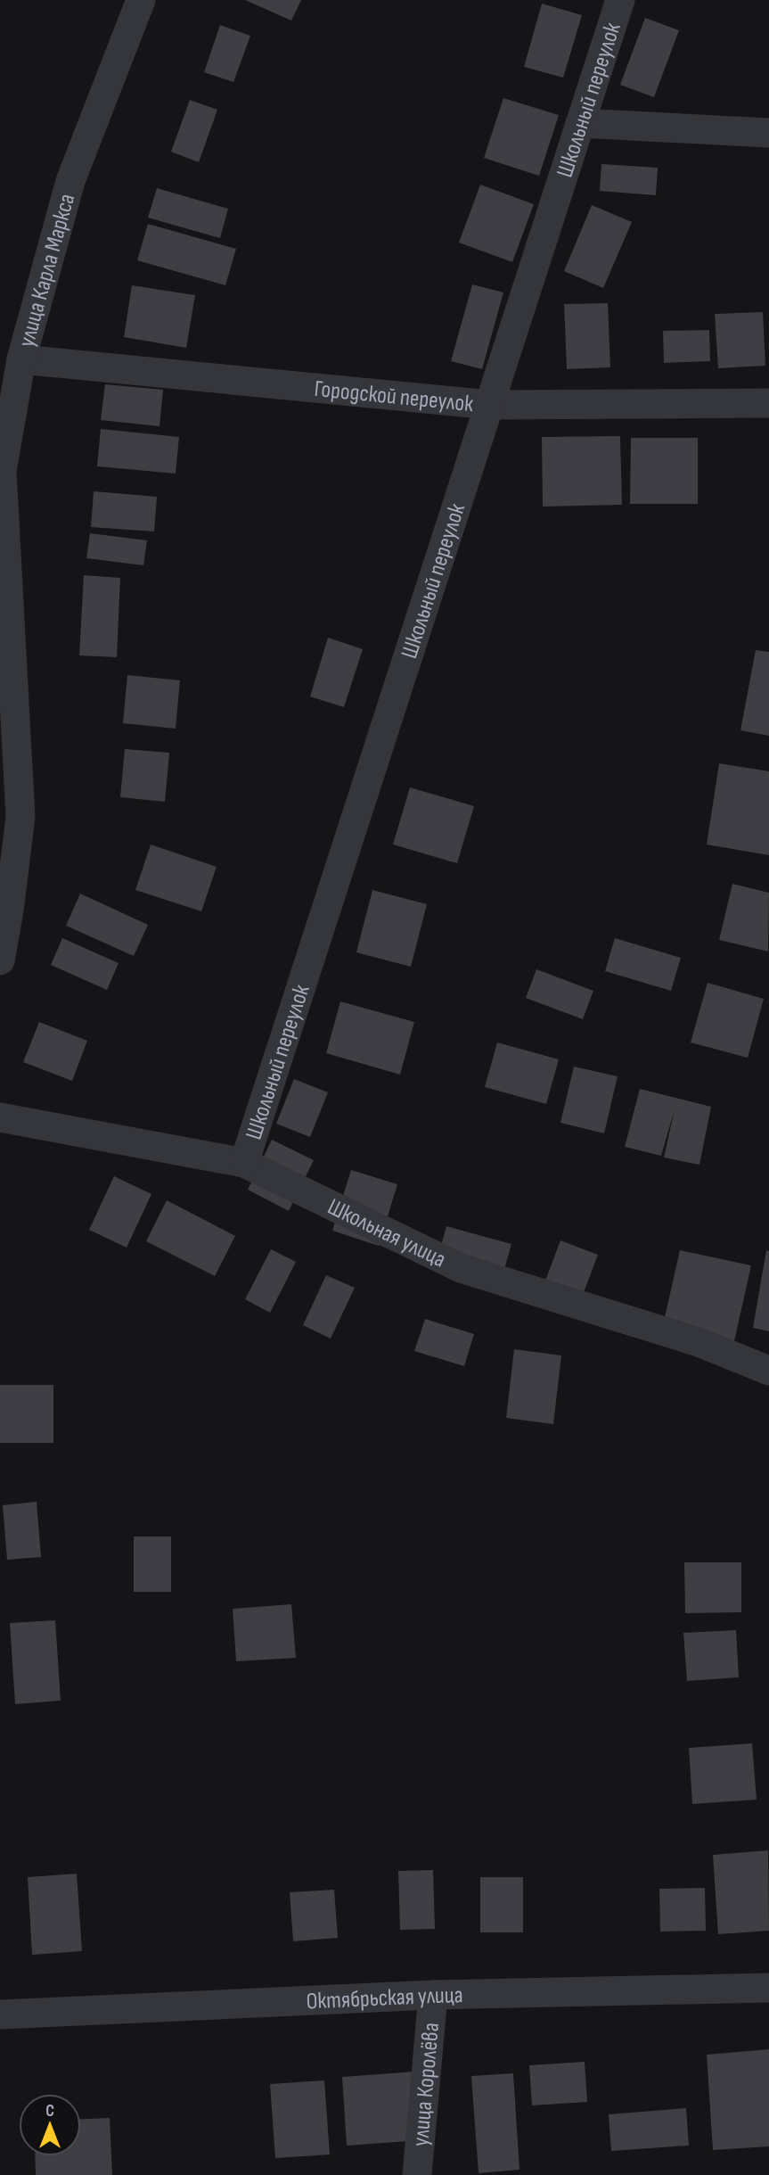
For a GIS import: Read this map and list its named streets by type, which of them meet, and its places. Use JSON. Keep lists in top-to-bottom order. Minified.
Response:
{"streets":{"street":["Школьный переулок","улица Карла Маркса","Городской переулок","Школьная улица","Октябрьская улица","улица Королёва"]},"crossings":[["Школьный переулок","Городской переулок"],["Школьный переулок","Школьная улица"],["улица Карла Маркса","Городской переулок"],["Октябрьская улица","улица Королёва"]],"north":"top"}
